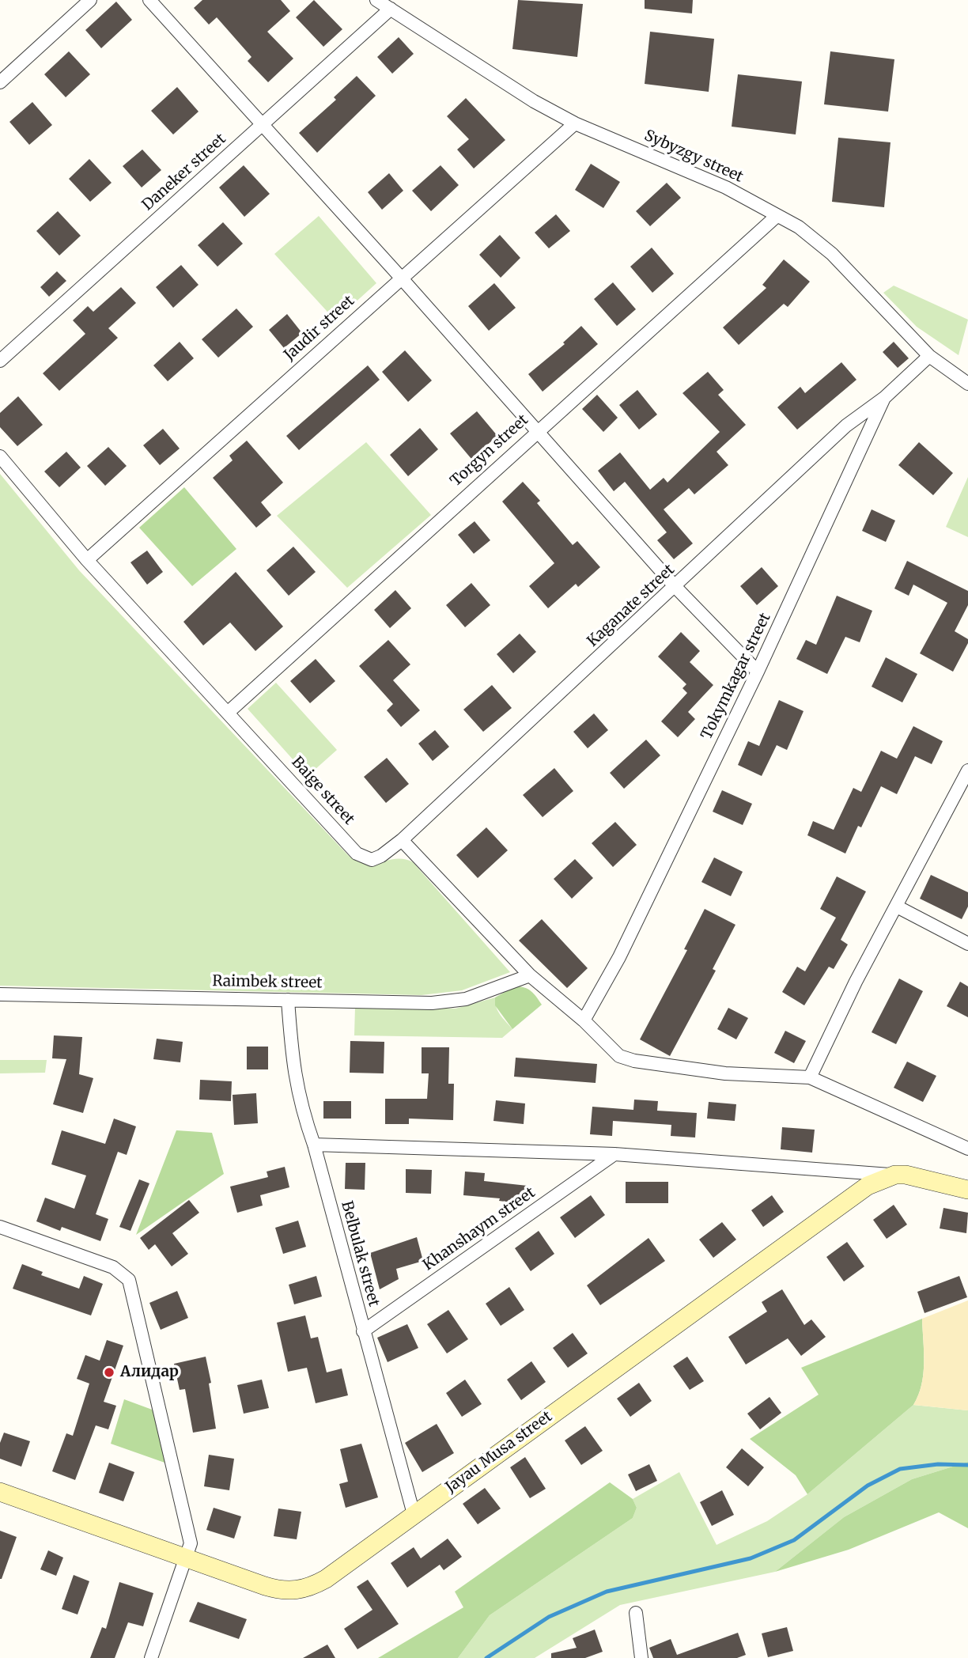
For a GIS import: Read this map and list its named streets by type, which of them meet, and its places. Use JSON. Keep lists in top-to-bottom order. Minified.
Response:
{"streets":{"street":["Sybyzgy street","Daneker street","Jaudir street","Torgyn street","Kaganate street","Tokymkagar street","Baige street","Raimbek street","Khanshaym street","Belbulak street","Jayau Musa street"]},"crossings":[["Sybyzgy street","Daneker street"],["Sybyzgy street","Jaudir street"],["Sybyzgy street","Torgyn street"],["Sybyzgy street","Tokymkagar street"],["Jaudir street","Baige street"],["Torgyn street","Baige street"],["Kaganate street","Tokymkagar street"],["Kaganate street","Baige street"],["Raimbek street","Belbulak street"],["Khanshaym street","Belbulak street"],["Belbulak street","Jayau Musa street"]],"places":["Алидар"]}
